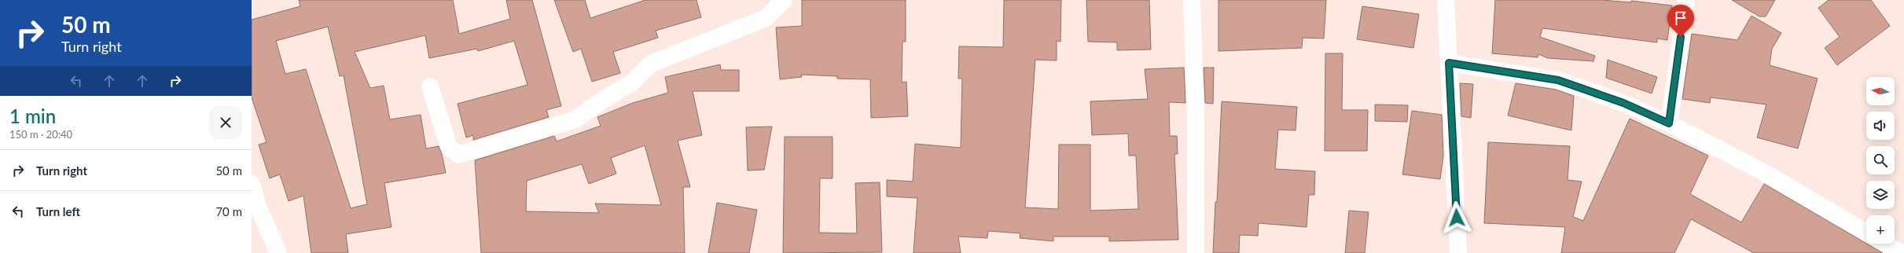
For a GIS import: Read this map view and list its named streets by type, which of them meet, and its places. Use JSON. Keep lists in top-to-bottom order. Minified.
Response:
{"north":"left","page":{"turn":["50 m","Turn right"],"map_buttons":"+","heading":["1 min","150 m · 20:40"],"list":[{"name":"Turn right","value":"50 m"},{"name":"Turn left","value":"70 m"}]}}
